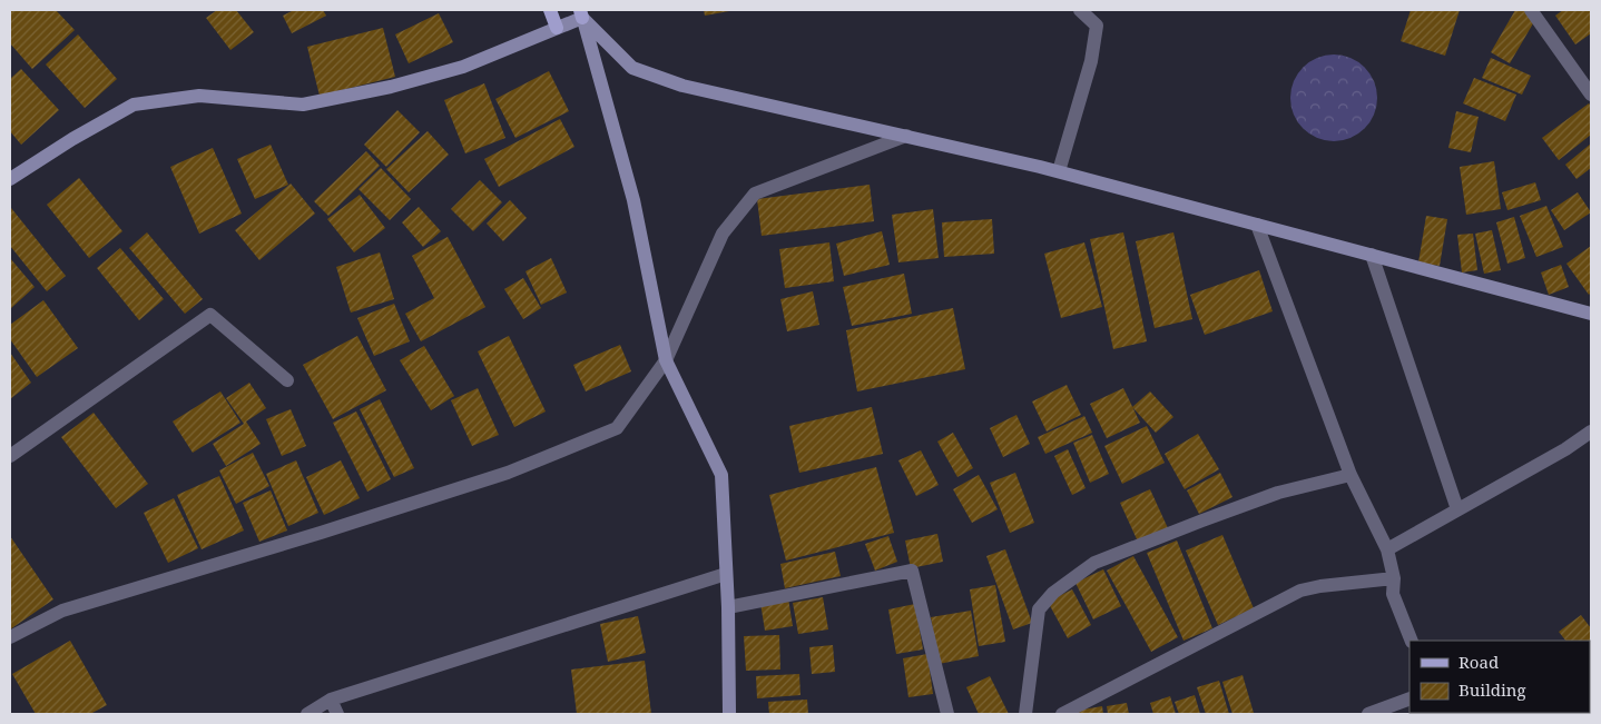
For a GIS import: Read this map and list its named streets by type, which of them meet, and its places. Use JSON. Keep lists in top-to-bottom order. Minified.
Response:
{"legend":["Road","Building"]}
